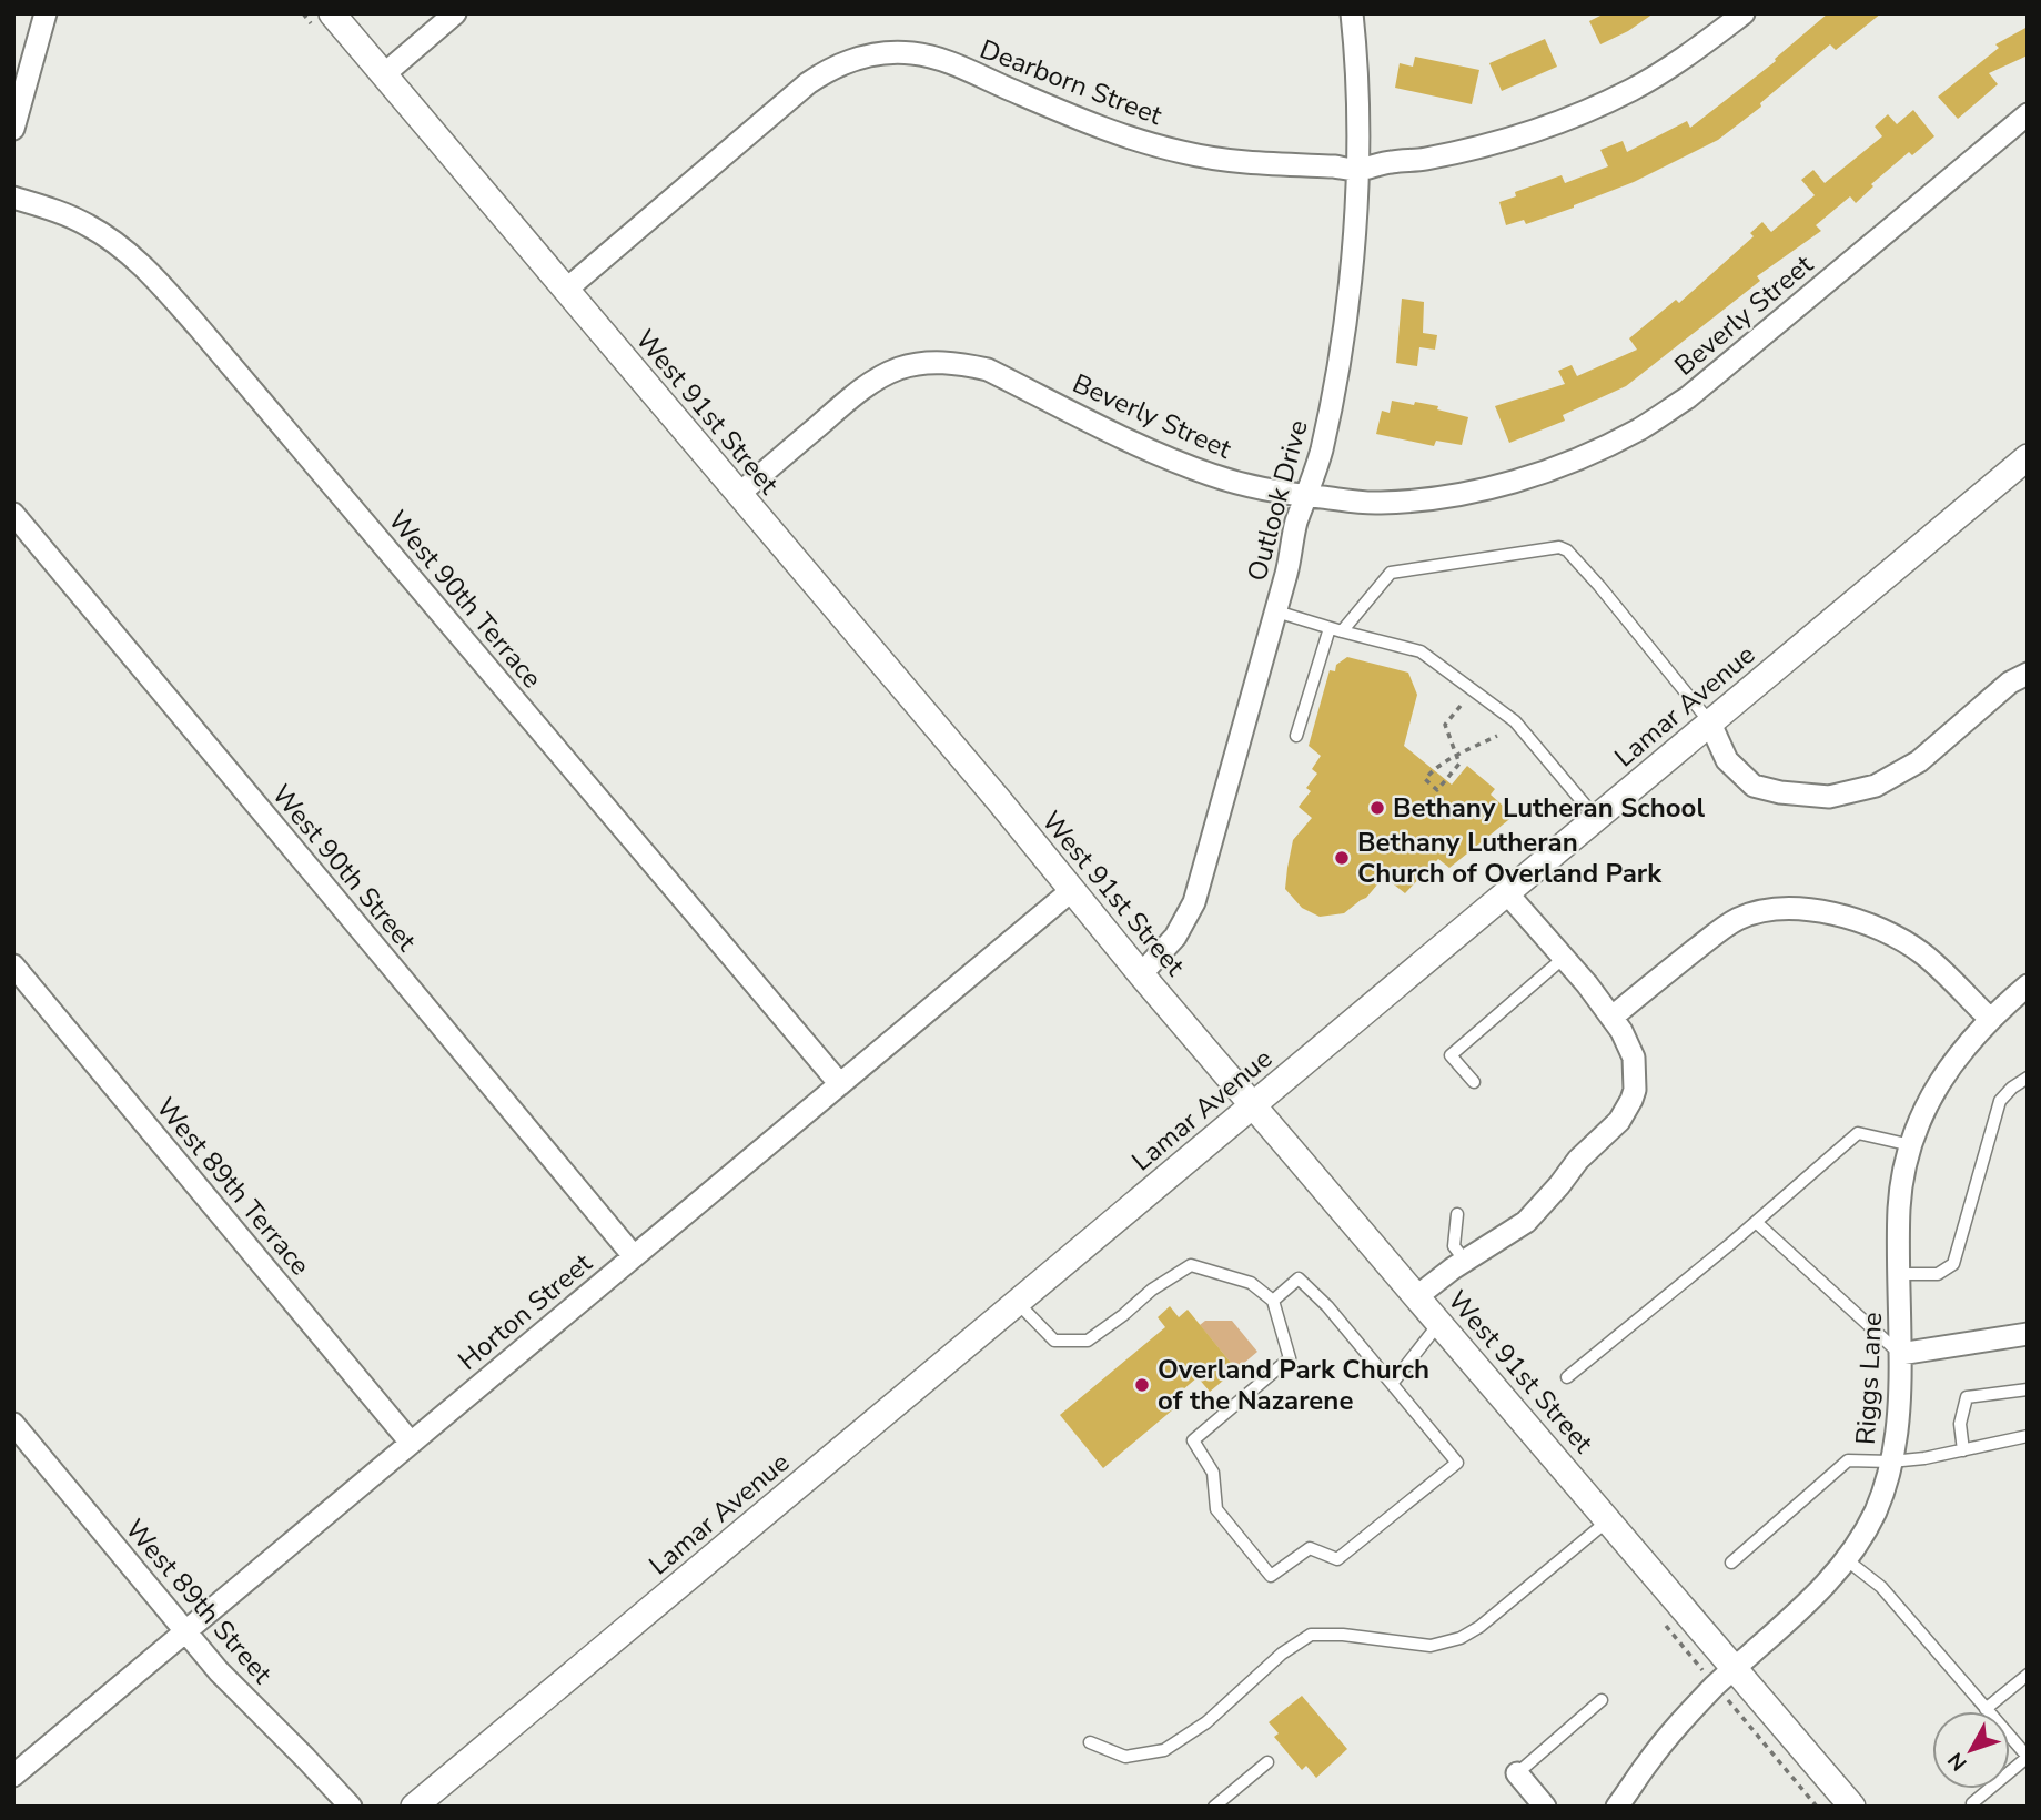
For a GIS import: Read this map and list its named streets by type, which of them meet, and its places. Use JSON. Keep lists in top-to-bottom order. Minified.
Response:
{"streets":{"street":["Dearborn Street","Beverly Street","West 91st Street","Outlook Drive","West 90th Terrace","Lamar Avenue","West 90th Street","West 89th Terrace","Horton Street","Riggs Lane","West 89th Street"]},"crossings":[["Dearborn Street","West 91st Street"],["Dearborn Street","Outlook Drive"],["Beverly Street","West 91st Street"],["Beverly Street","Outlook Drive"],["West 91st Street","Outlook Drive"],["West 91st Street","Lamar Avenue"],["West 91st Street","Horton Street"],["West 91st Street","Riggs Lane"],["West 90th Terrace","Horton Street"],["West 90th Street","Horton Street"],["West 89th Terrace","Horton Street"],["Horton Street","West 89th Street"]],"places":["Bethany Lutheran School","Bethany Lutheran Church of Overland Park","Overland Park Church of the Nazarene"],"north":"bottom left"}
